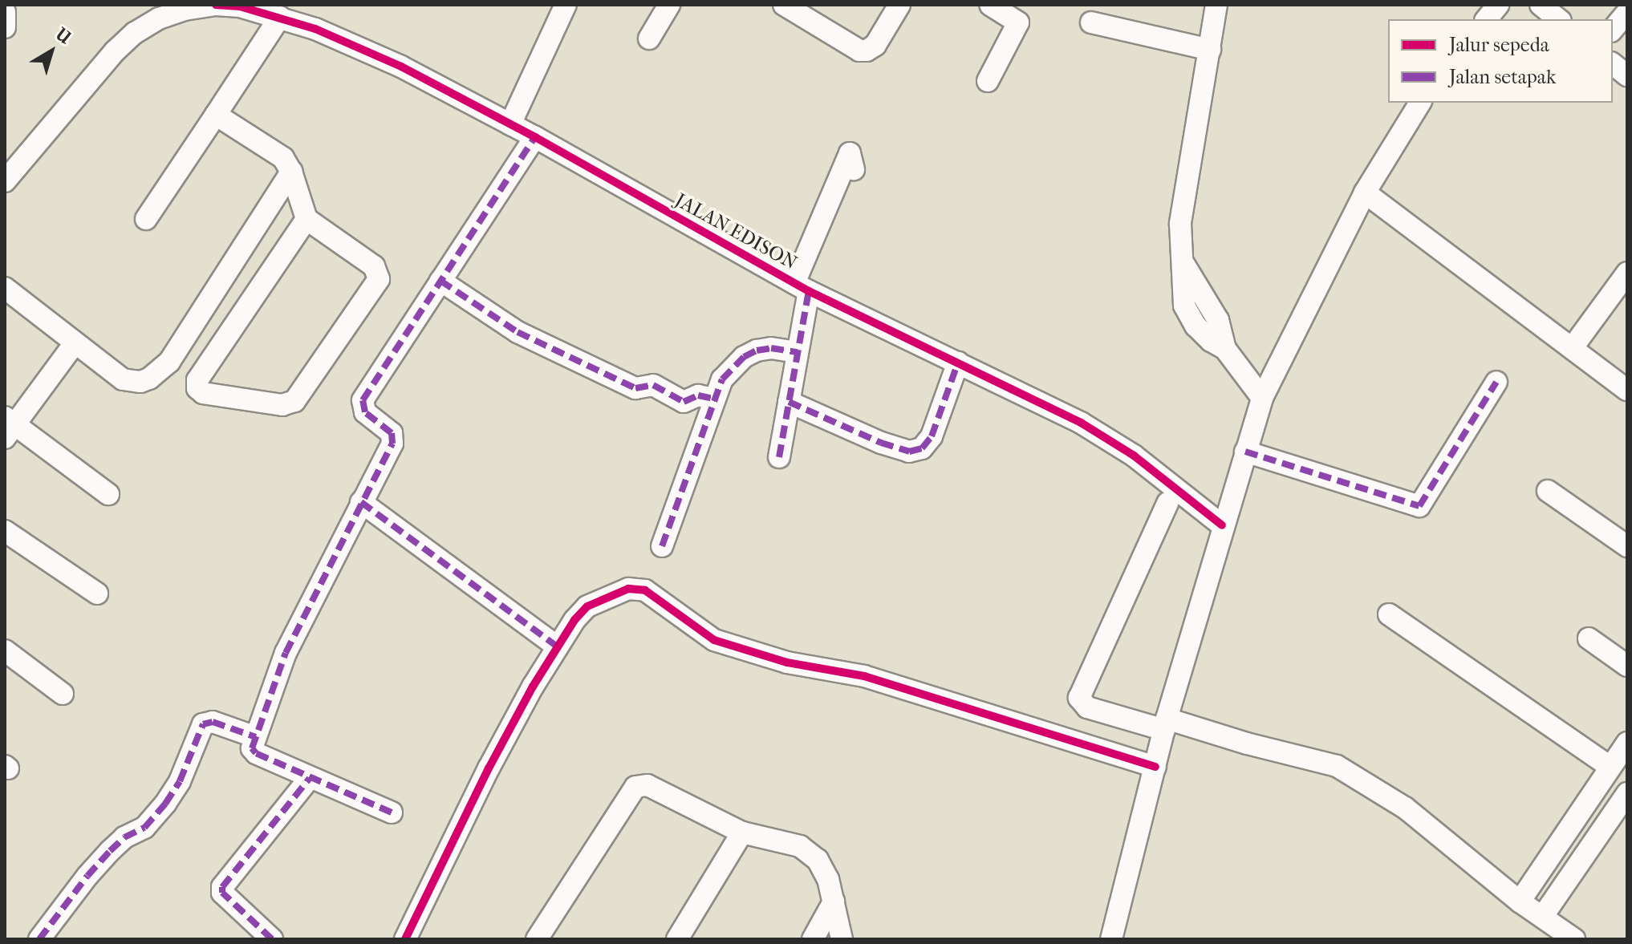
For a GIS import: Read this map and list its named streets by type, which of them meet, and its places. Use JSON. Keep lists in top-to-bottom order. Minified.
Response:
{"streets":{"street":["JALAN EDISON"]},"legend":["Jalur sepeda","Jalan setapak"],"north":"top right"}
